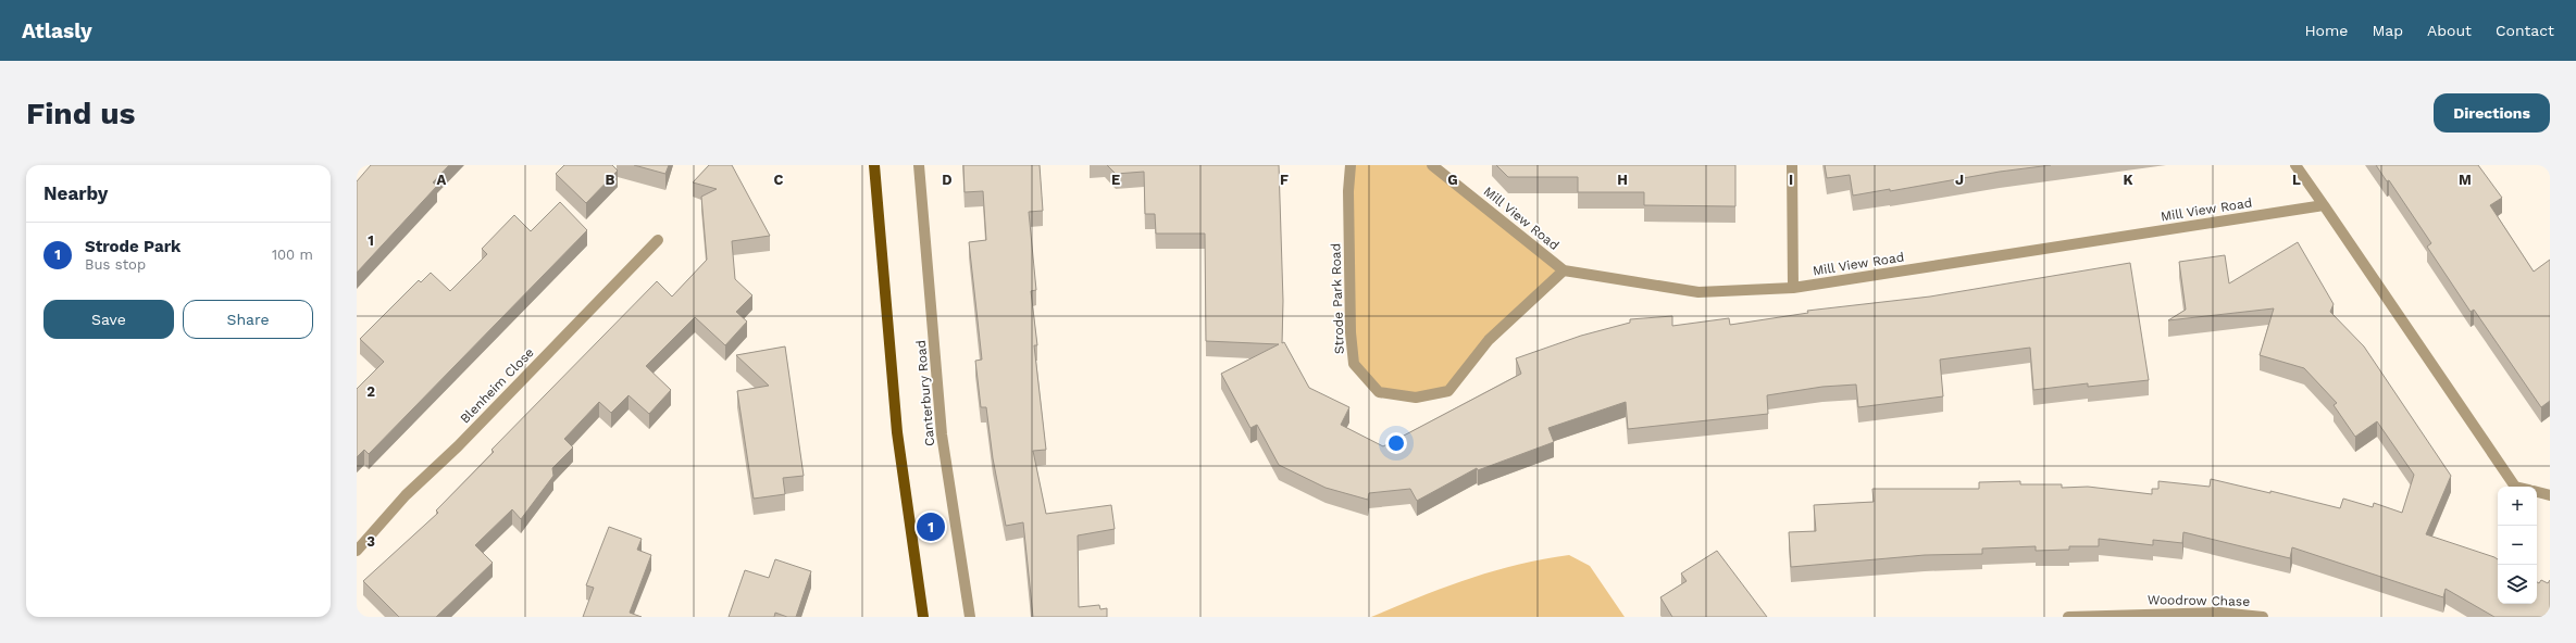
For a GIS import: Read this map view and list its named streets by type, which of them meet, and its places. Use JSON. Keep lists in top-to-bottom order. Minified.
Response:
{"streets":{"street":["Mill View Road","Strode Park Road","Blenheim Close","Canterbury Road","Woodrow Chase"]},"crossings":[["Mill View Road","Strode Park Road"]],"page":{"header":"Atlasly","nav":["Home","Map","About","Contact"],"buttons":["Directions",["Save","Share"]],"title":"Find us","heading":"Nearby","list":[{"mark":"1","name":"Strode Park","note":"Bus stop","value":"100 m"}],"map_buttons":["+","−"],"pins":"1"},"grid":{"columns":["A","B","C","D","E","F","G","H","I","J","K","L","M"],"rows":["1","2","3"]}}
